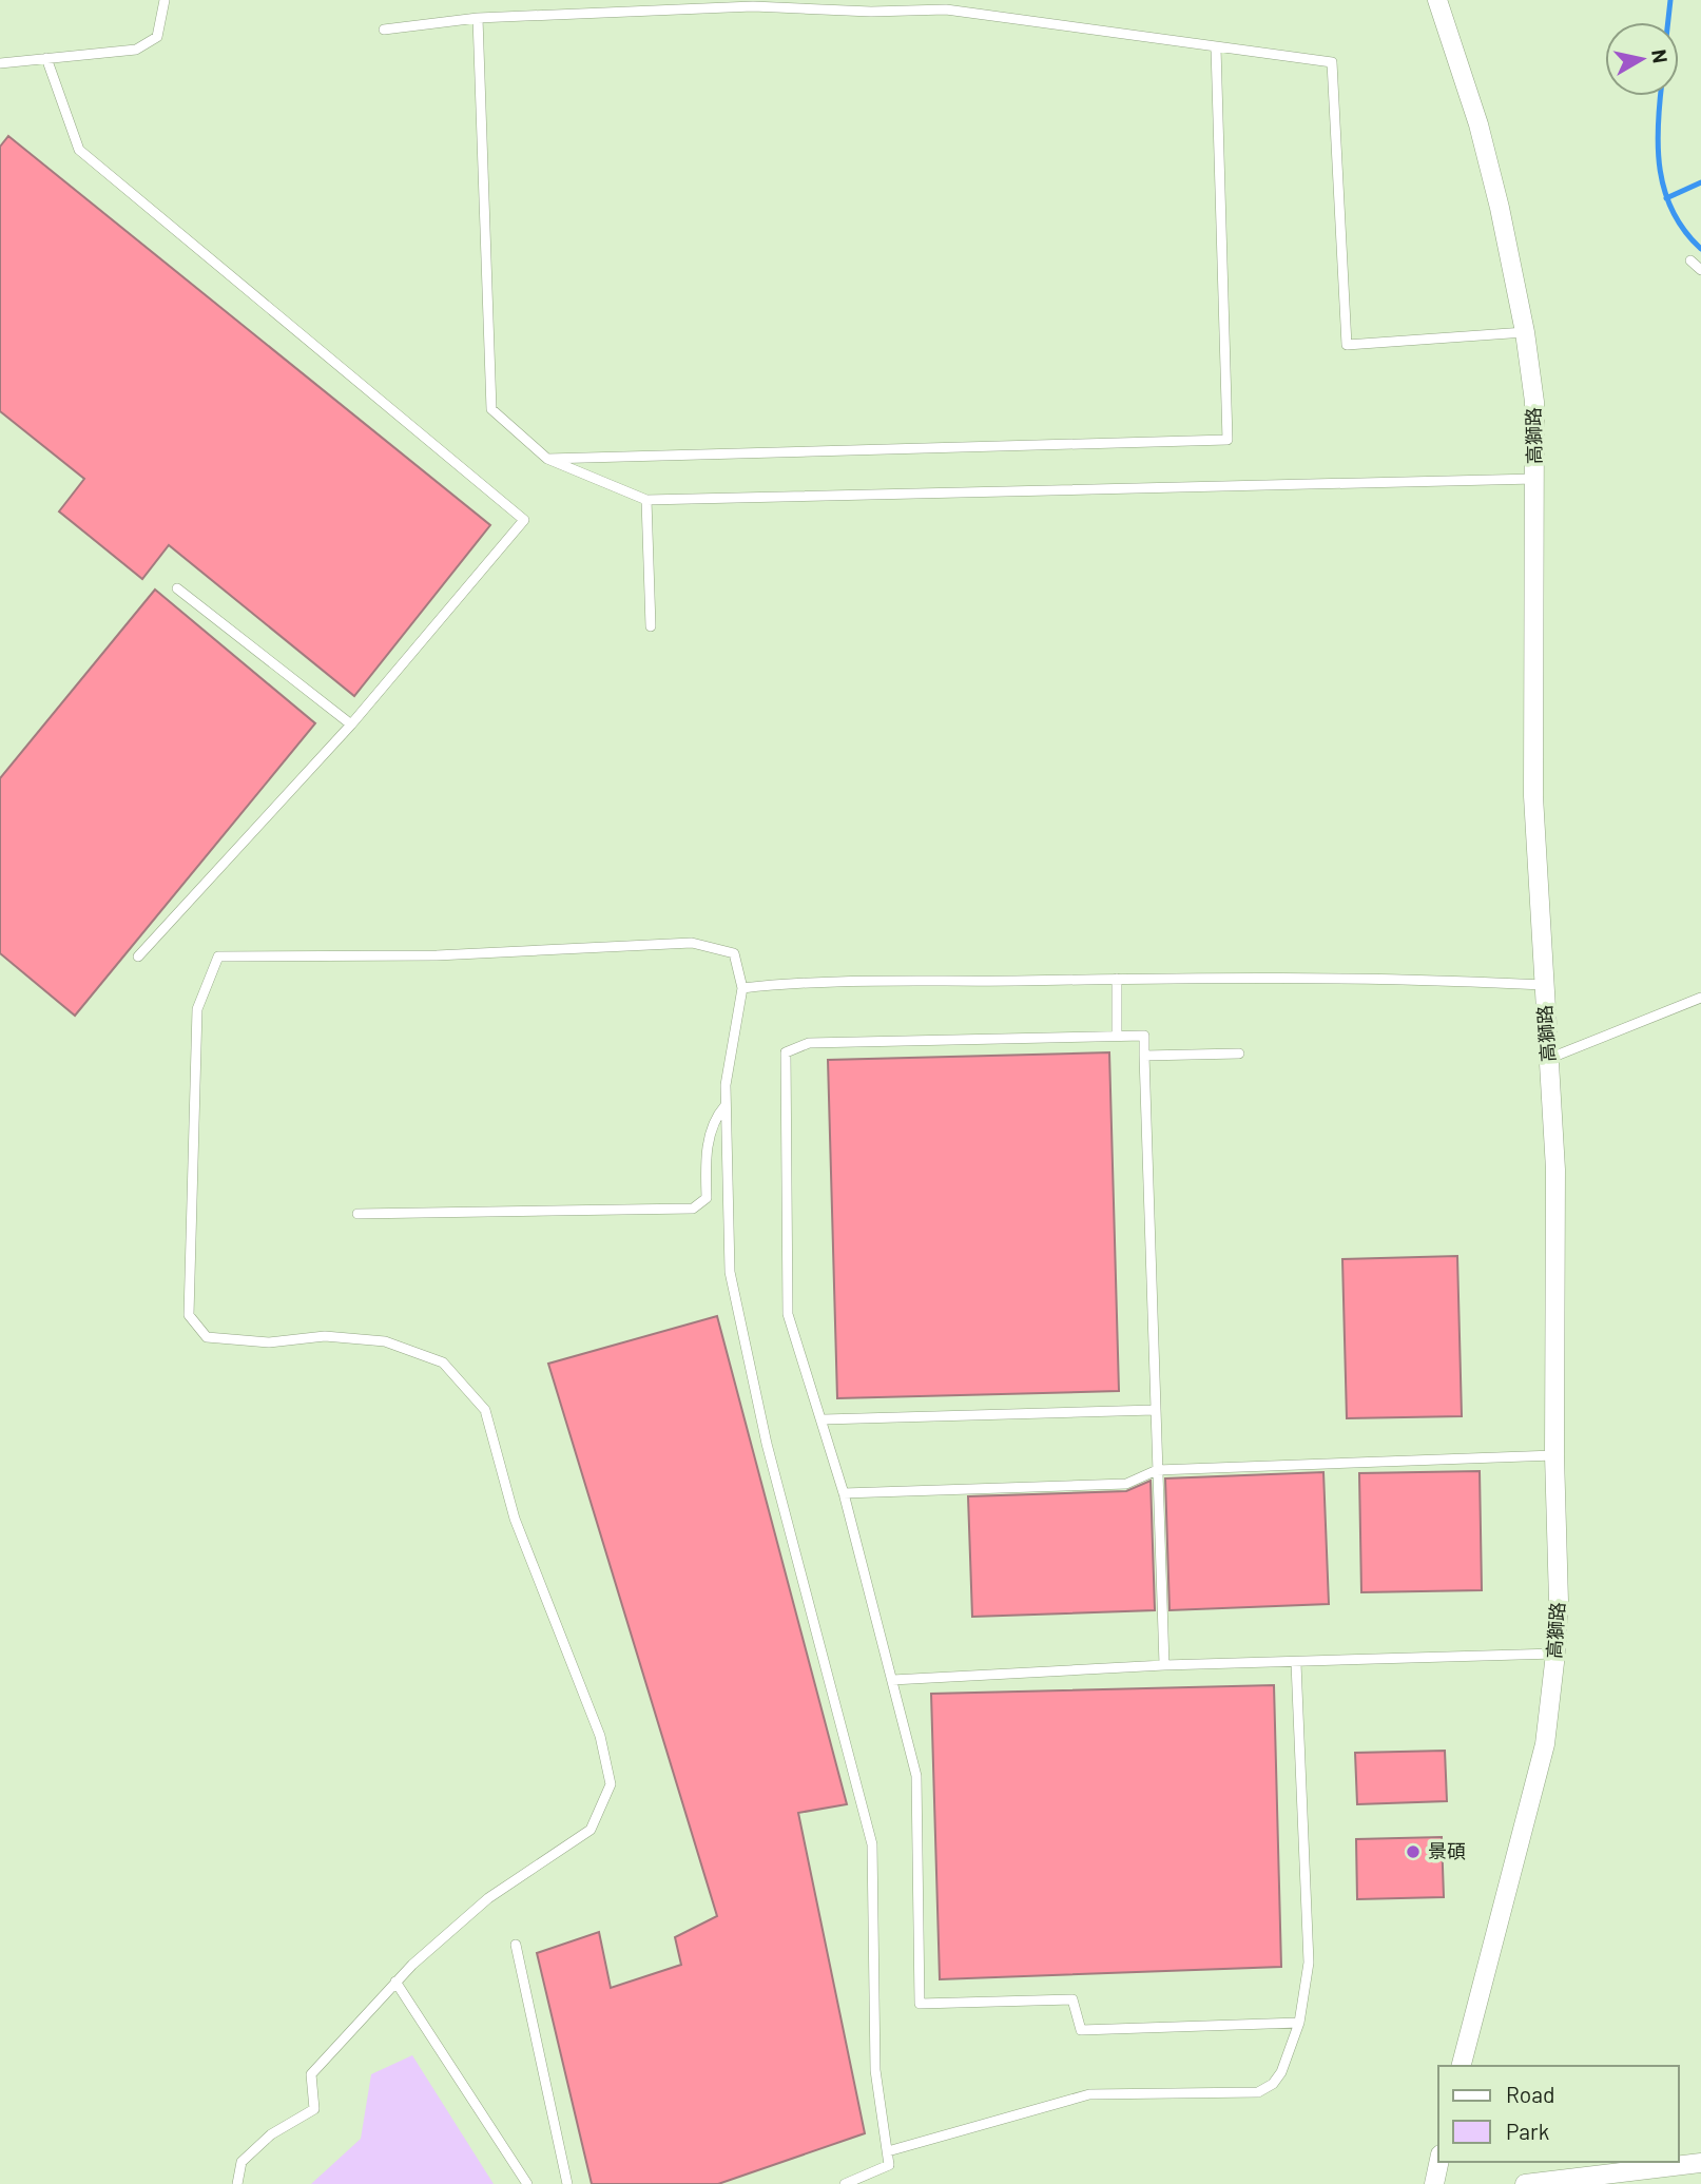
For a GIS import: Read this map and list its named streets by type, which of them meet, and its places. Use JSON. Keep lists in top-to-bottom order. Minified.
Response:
{"streets":{"street":["高獅路"]},"places":["景碩"],"legend":["Road","Park"],"north":"right"}
